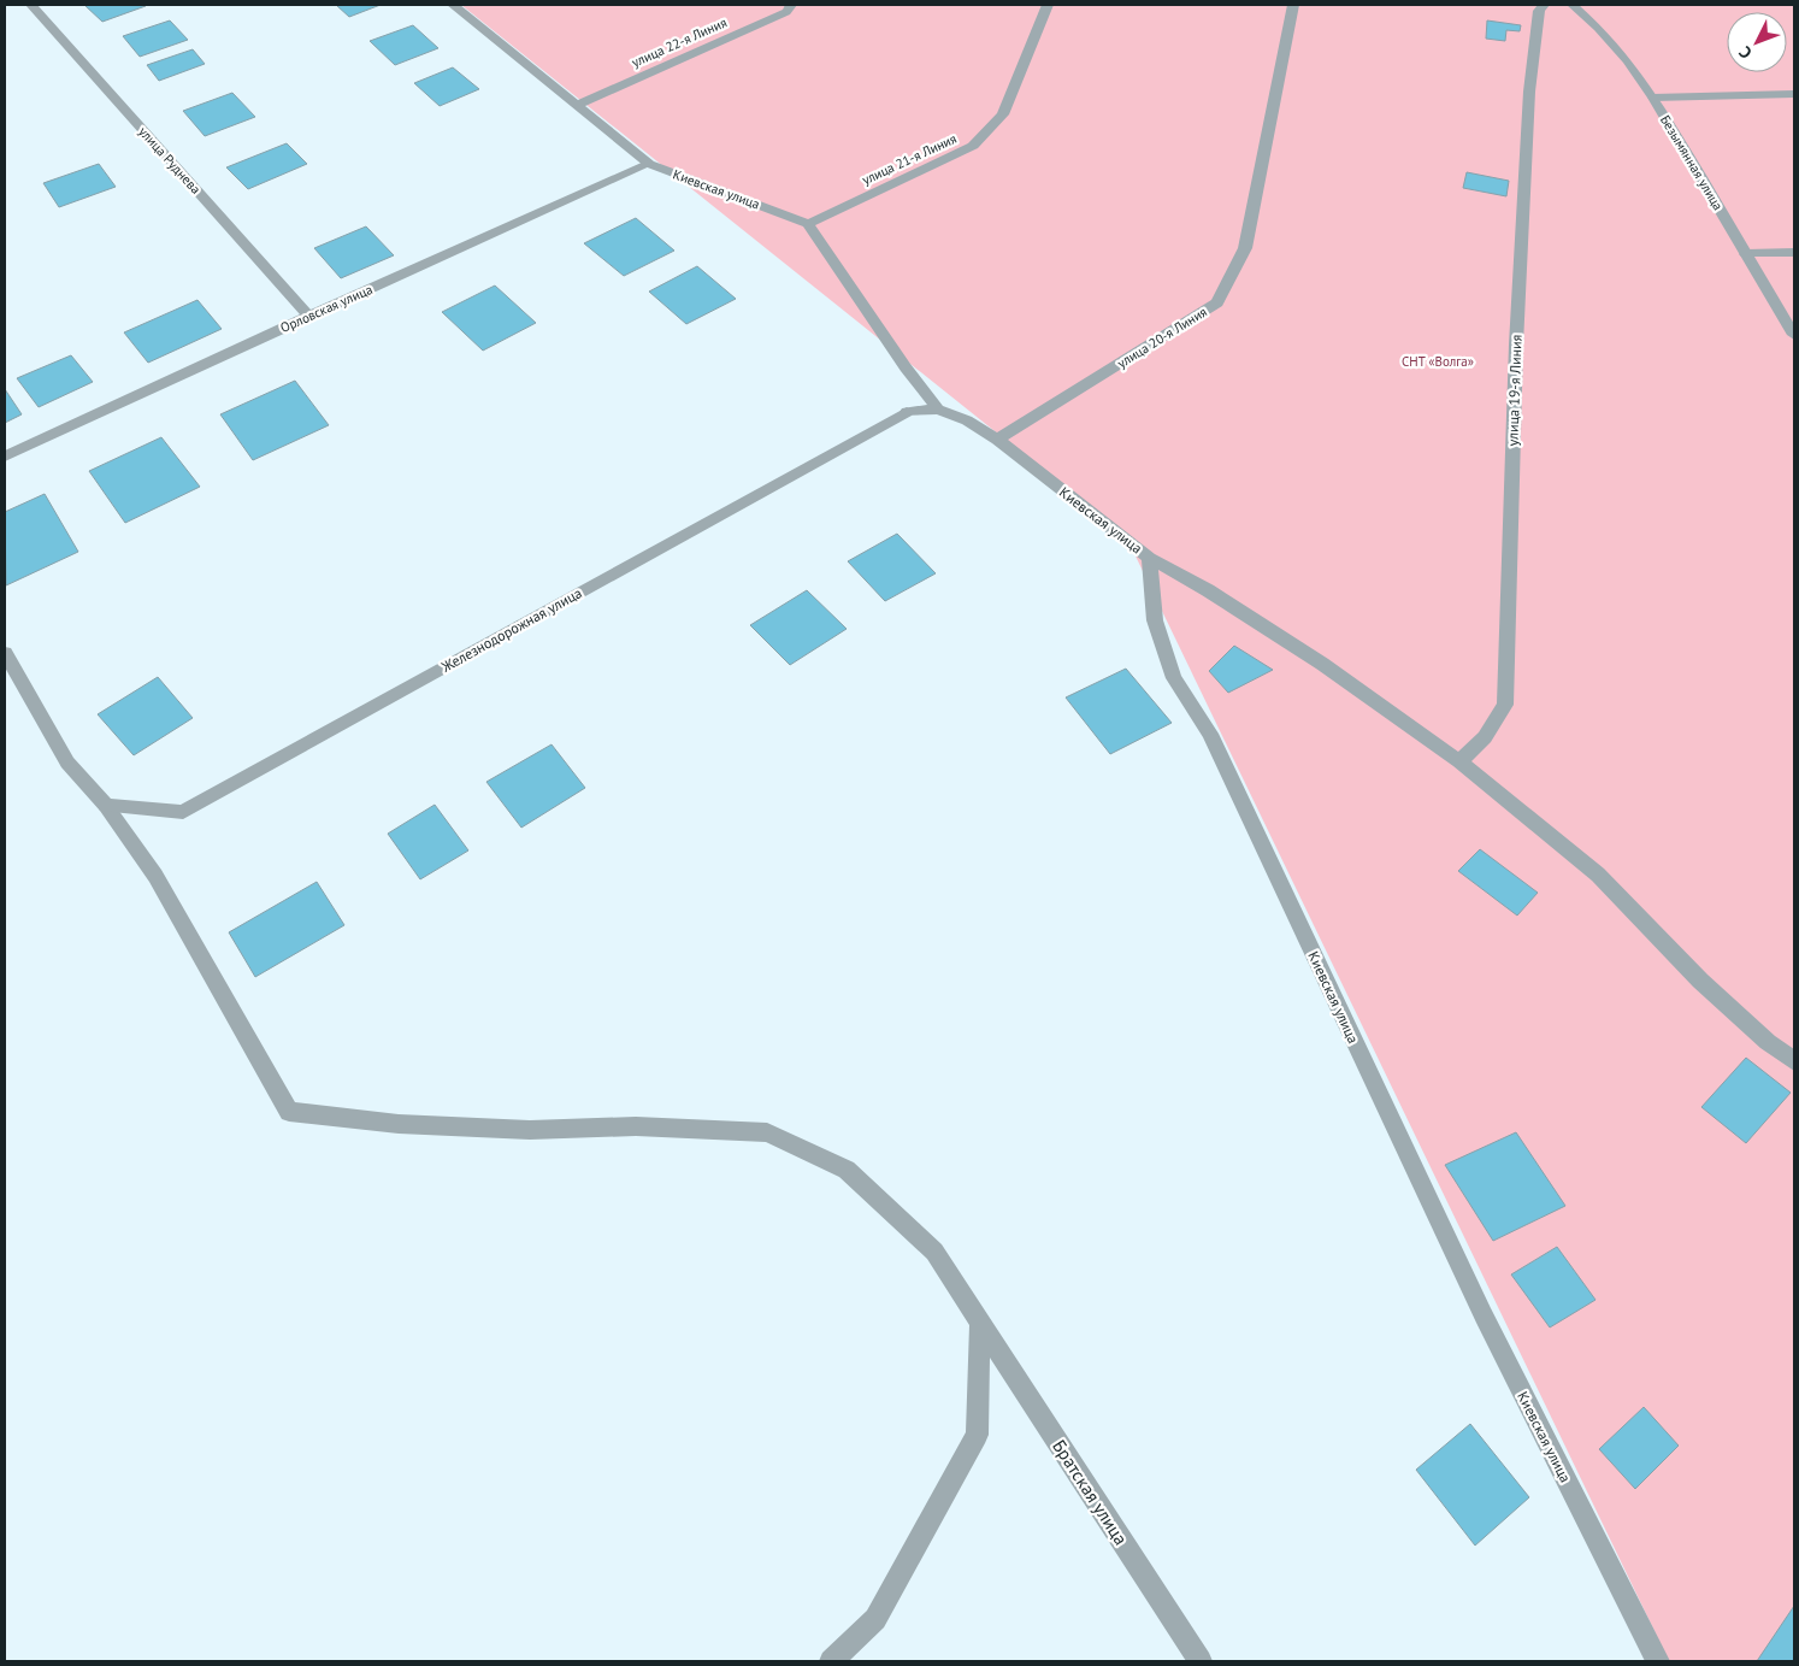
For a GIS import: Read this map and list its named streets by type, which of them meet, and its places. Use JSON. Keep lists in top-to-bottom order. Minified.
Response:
{"streets":{"street":["улица 22-я Линия","улица 21-я Линия","улица Руднева","Безымянная улица","Киевская улица","Орловская улица","улица 20-я Линия","улица 19-я Линия","Железнодорожная улица","Братская улица"]},"crossings":[["улица 22-я Линия","Киевская улица"],["улица 21-я Линия","Киевская улица"],["улица Руднева","Орловская улица"],["Киевская улица","Орловская улица"],["Киевская улица","улица 20-я Линия"],["Киевская улица","Железнодорожная улица"],["Железнодорожная улица","Братская улица"]],"parks":["СНТ «Волга»"],"north":"bottom left"}
